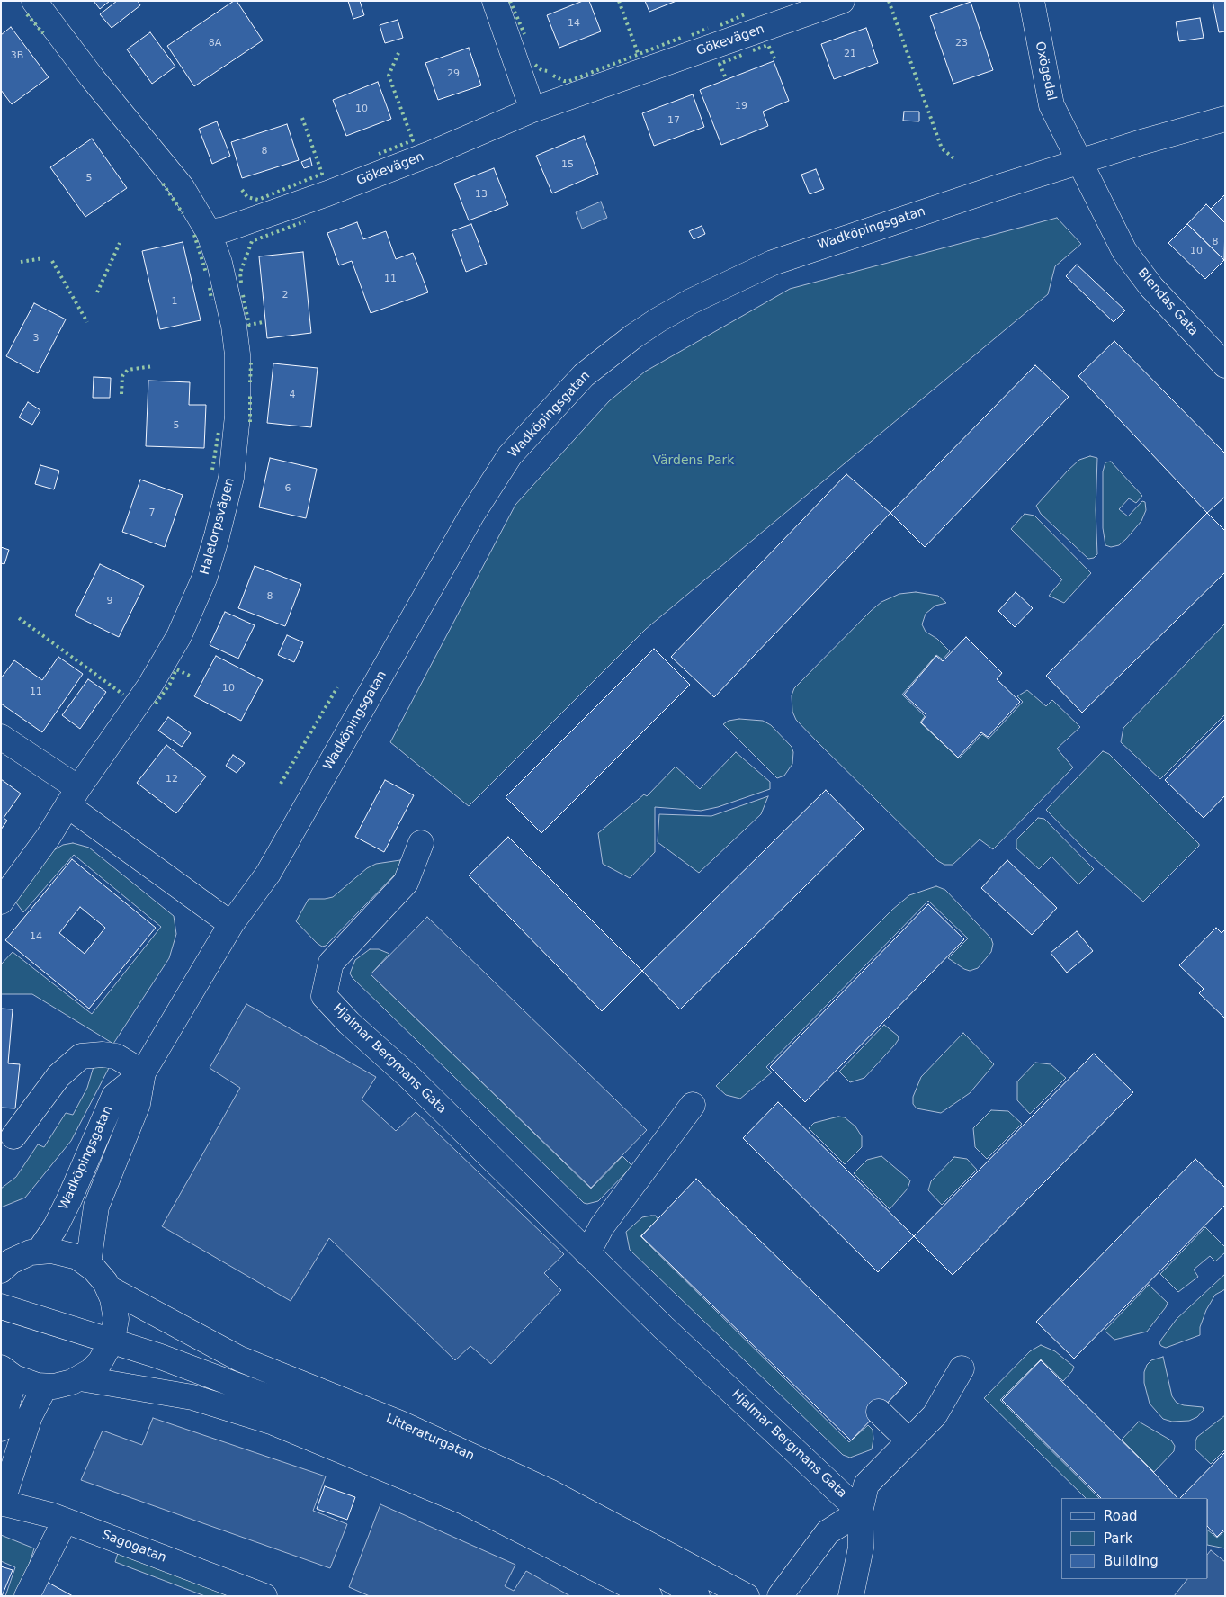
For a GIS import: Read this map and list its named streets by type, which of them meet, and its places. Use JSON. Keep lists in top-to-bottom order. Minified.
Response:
{"streets":{"street":["Gökevägen","Oxögedal","Wadköpingsgatan","Blendas Gata","Haletorpsvägen","Hjalmar Bergmans Gata","Litteraturgatan","Sagogatan"]},"crossings":[["Gökevägen","Haletorpsvägen"],["Oxögedal","Wadköpingsgatan"],["Oxögedal","Blendas Gata"],["Wadköpingsgatan","Blendas Gata"],["Wadköpingsgatan","Litteraturgatan"],["Litteraturgatan","Sagogatan"]],"parks":["Värdens Park"],"house_numbers":["14","8A","23","21","3B","29","19","10","17","8","15","5","13","8","10","11","2","1","3","4","5","6","7","8","9","10","11","12","14"],"legend":["Road","Park","Building"]}
